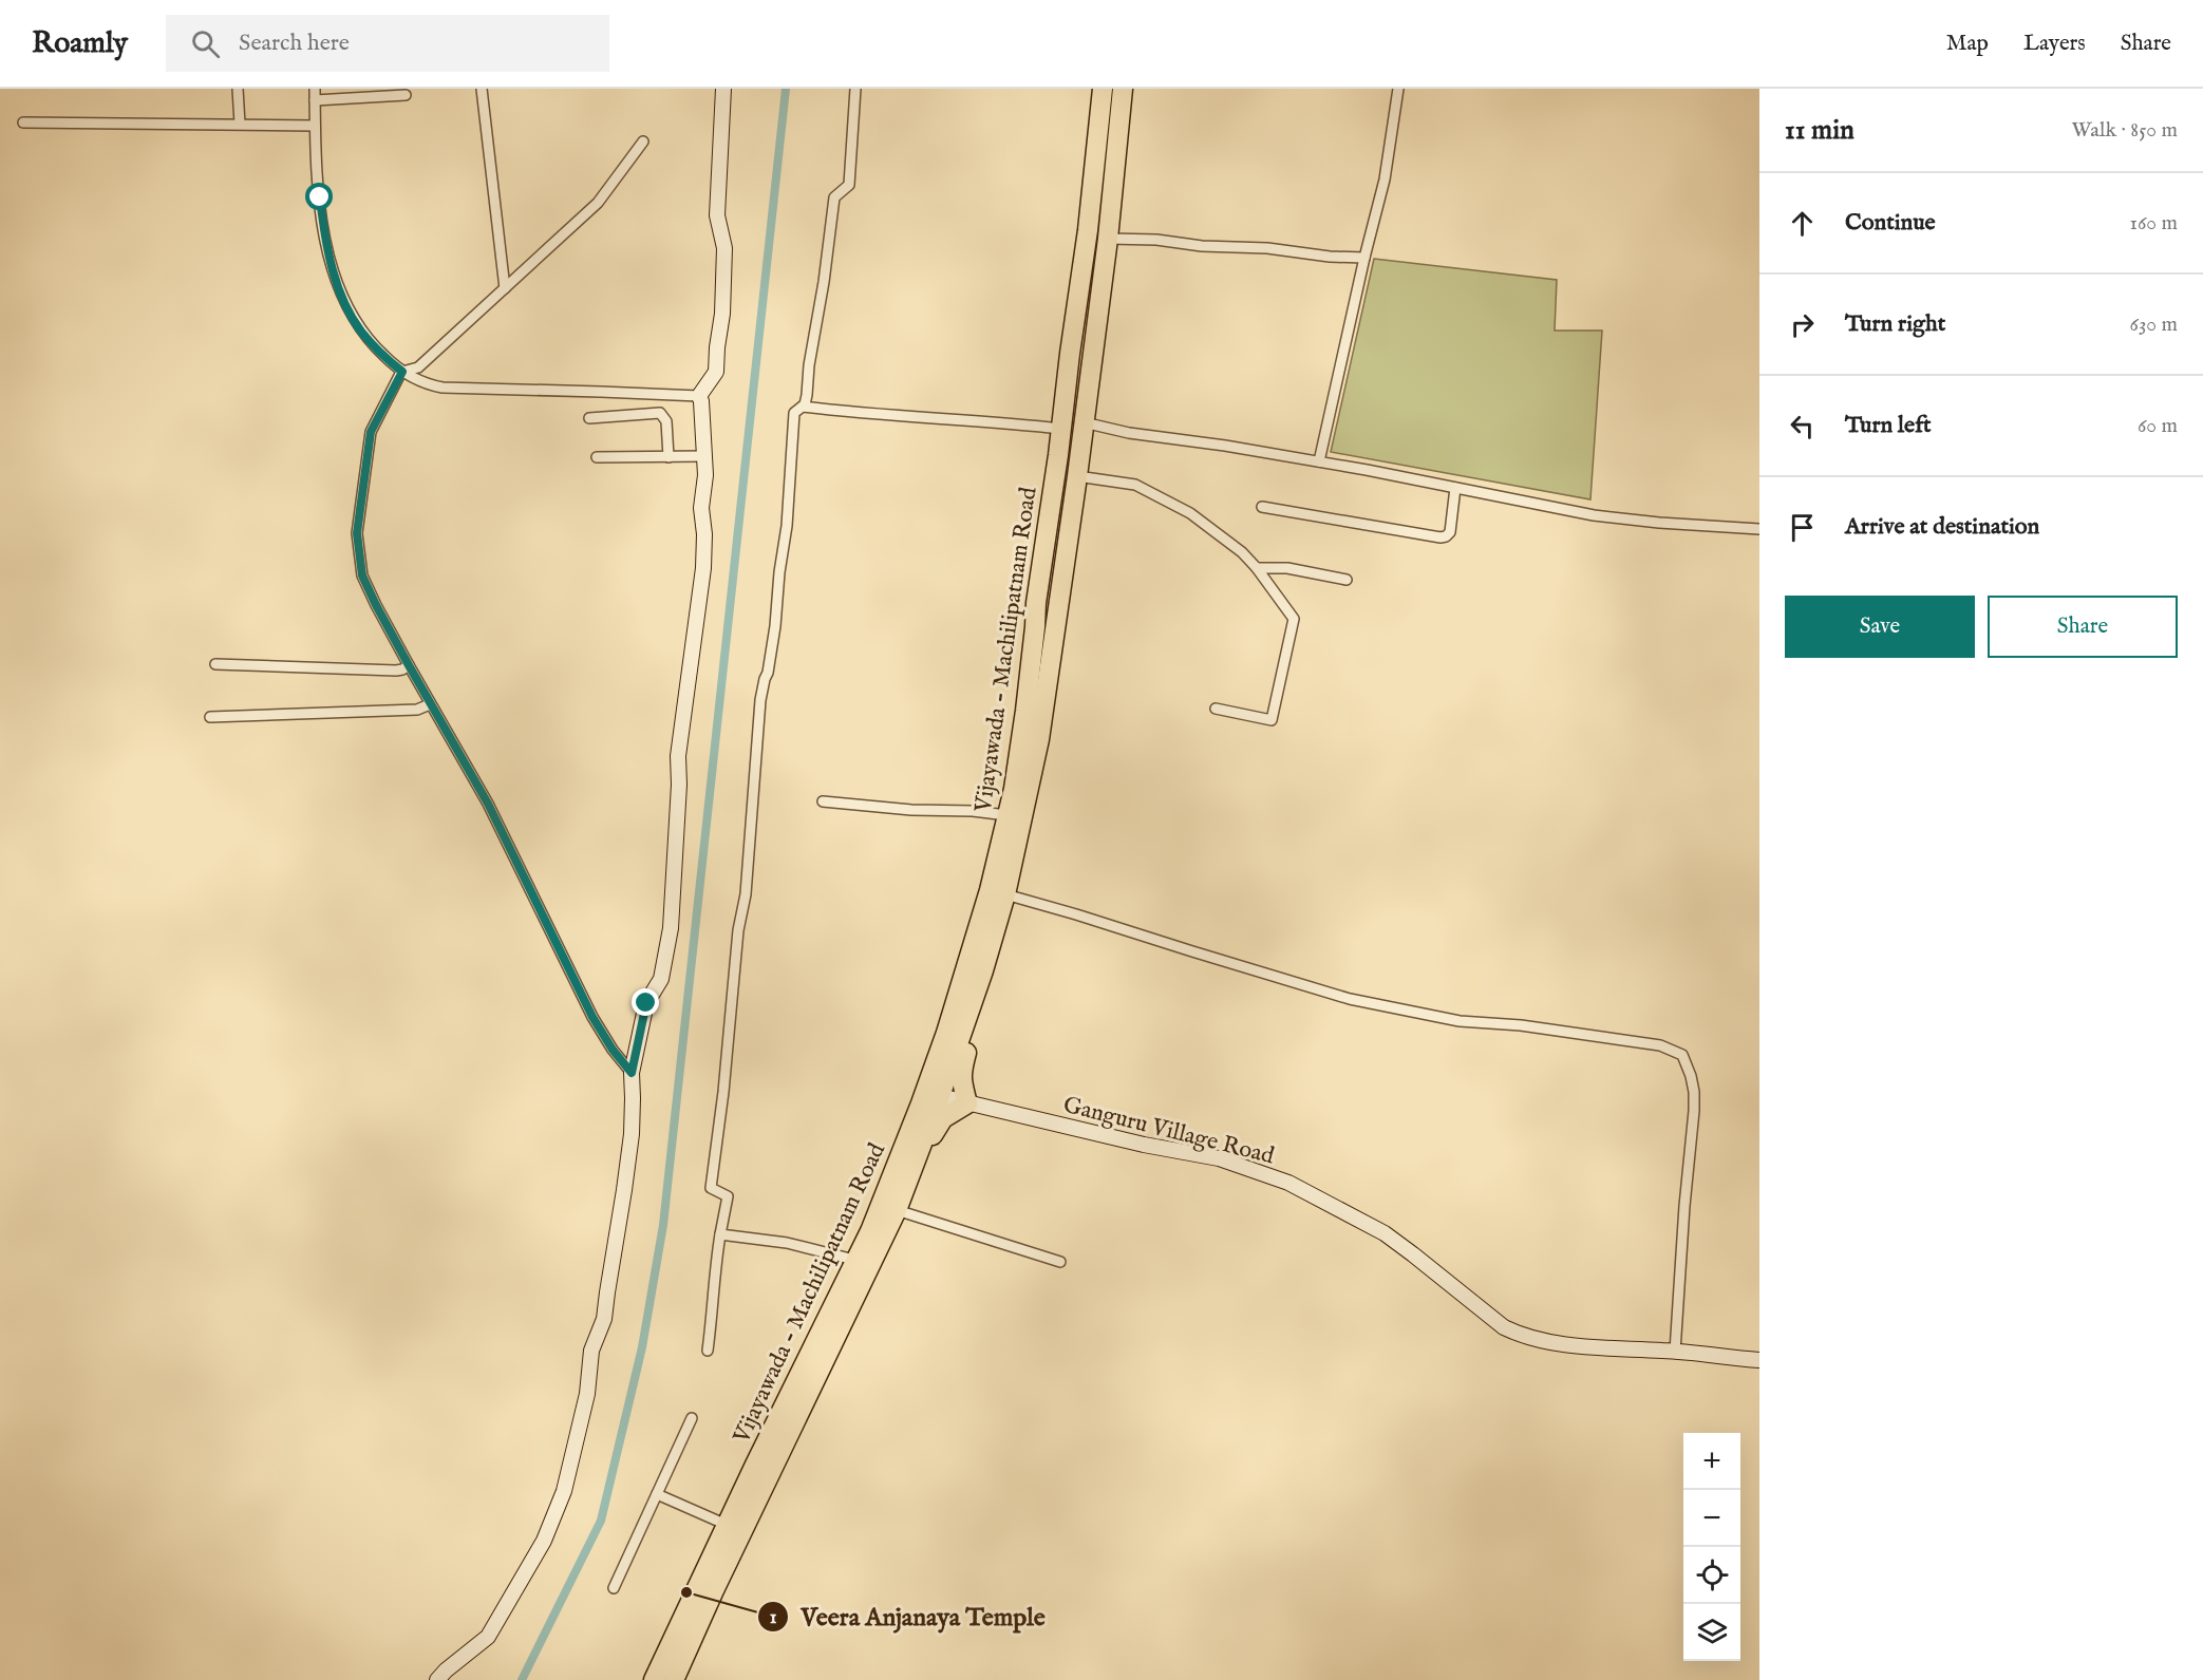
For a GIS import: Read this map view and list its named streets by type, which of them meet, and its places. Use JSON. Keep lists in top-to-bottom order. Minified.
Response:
{"streets":{"highway":["Vijayawada - Machilipatnam Road"],"street":["Ganguru Village Road"]},"crossings":[["Vijayawada - Machilipatnam Road","Ganguru Village Road"]],"places":["Veera Anjanaya Temple"],"page":{"header":"Roamly","search":"Search here","nav":["Map","Layers","Share"],"heading":["11 min","Walk · 850 m"],"list":[["Continue","160 m"],["Turn right","630 m"],["Turn left","60 m"],"Arrive at destination"],"buttons":["Save","Share"],"map_buttons":["+","−"]}}
